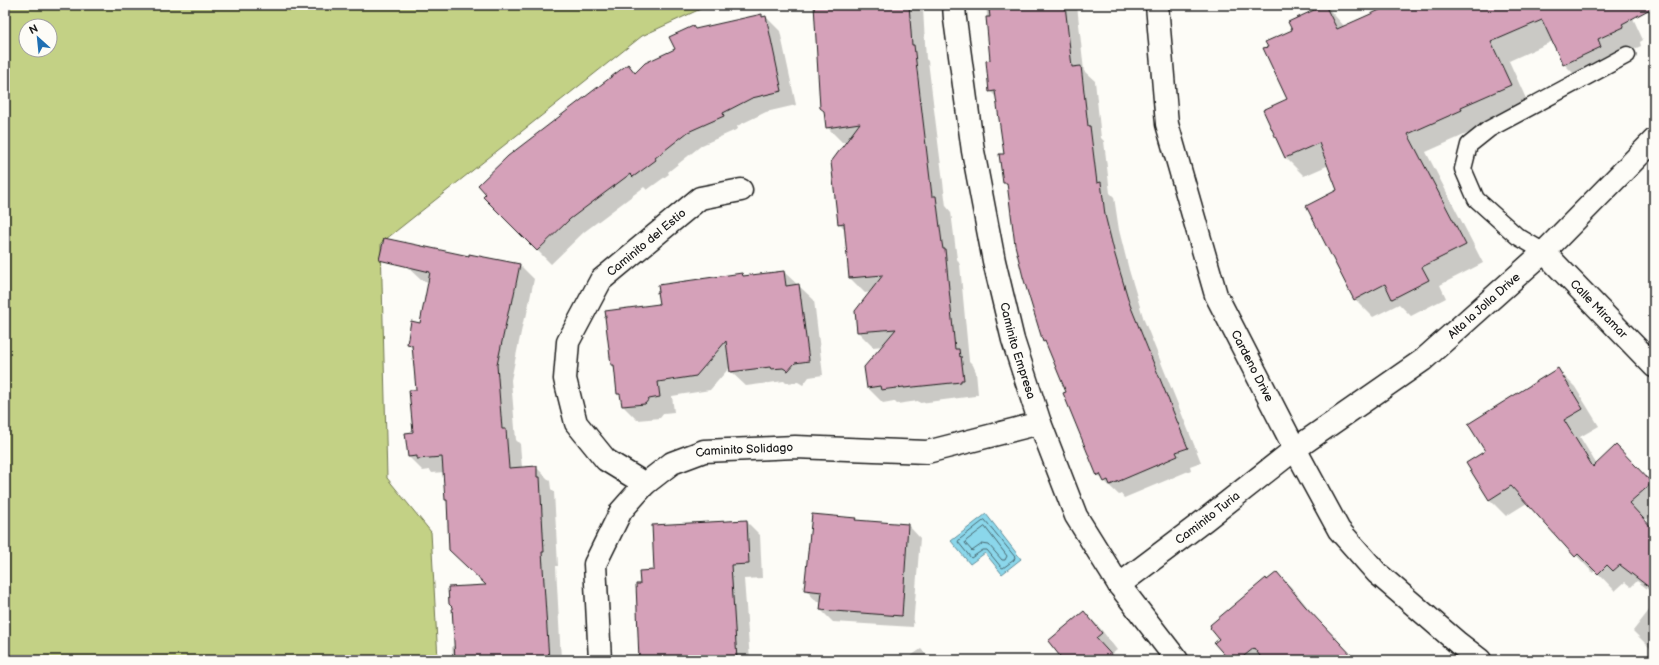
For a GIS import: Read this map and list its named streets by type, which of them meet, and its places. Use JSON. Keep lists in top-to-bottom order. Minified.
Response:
{"streets":{"street":["Caminito del Estio","Alta la Jolla Drive","Calle Miramar","Caminito Empresa","Cardeno Drive","Caminito Solidago","Caminito Turia"]},"crossings":[["Caminito del Estio","Caminito Solidago"],["Alta la Jolla Drive","Calle Miramar"],["Alta la Jolla Drive","Cardeno Drive"],["Alta la Jolla Drive","Caminito Turia"],["Caminito Empresa","Caminito Solidago"],["Caminito Empresa","Caminito Turia"],["Cardeno Drive","Caminito Turia"]],"north":"top left"}
